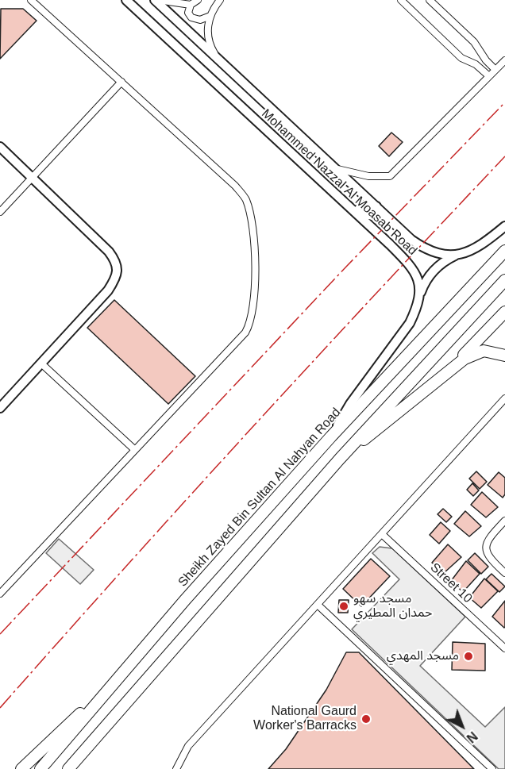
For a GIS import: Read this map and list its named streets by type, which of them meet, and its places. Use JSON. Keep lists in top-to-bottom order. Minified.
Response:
{"streets":{"highway":["Sheikh Zayed Bin Sultan Al Nahyan Road"],"street":["Mohammed Nazzal Al Moasab Road","Street 10"]},"crossings":[["Mohammed Nazzal Al Moasab Road","Sheikh Zayed Bin Sultan Al Nahyan Road"]],"places":["مسجد سهو حمدان المطيري","مسجد المهدي","National Gaurd Worker's Barracks"],"north":"bottom right"}
